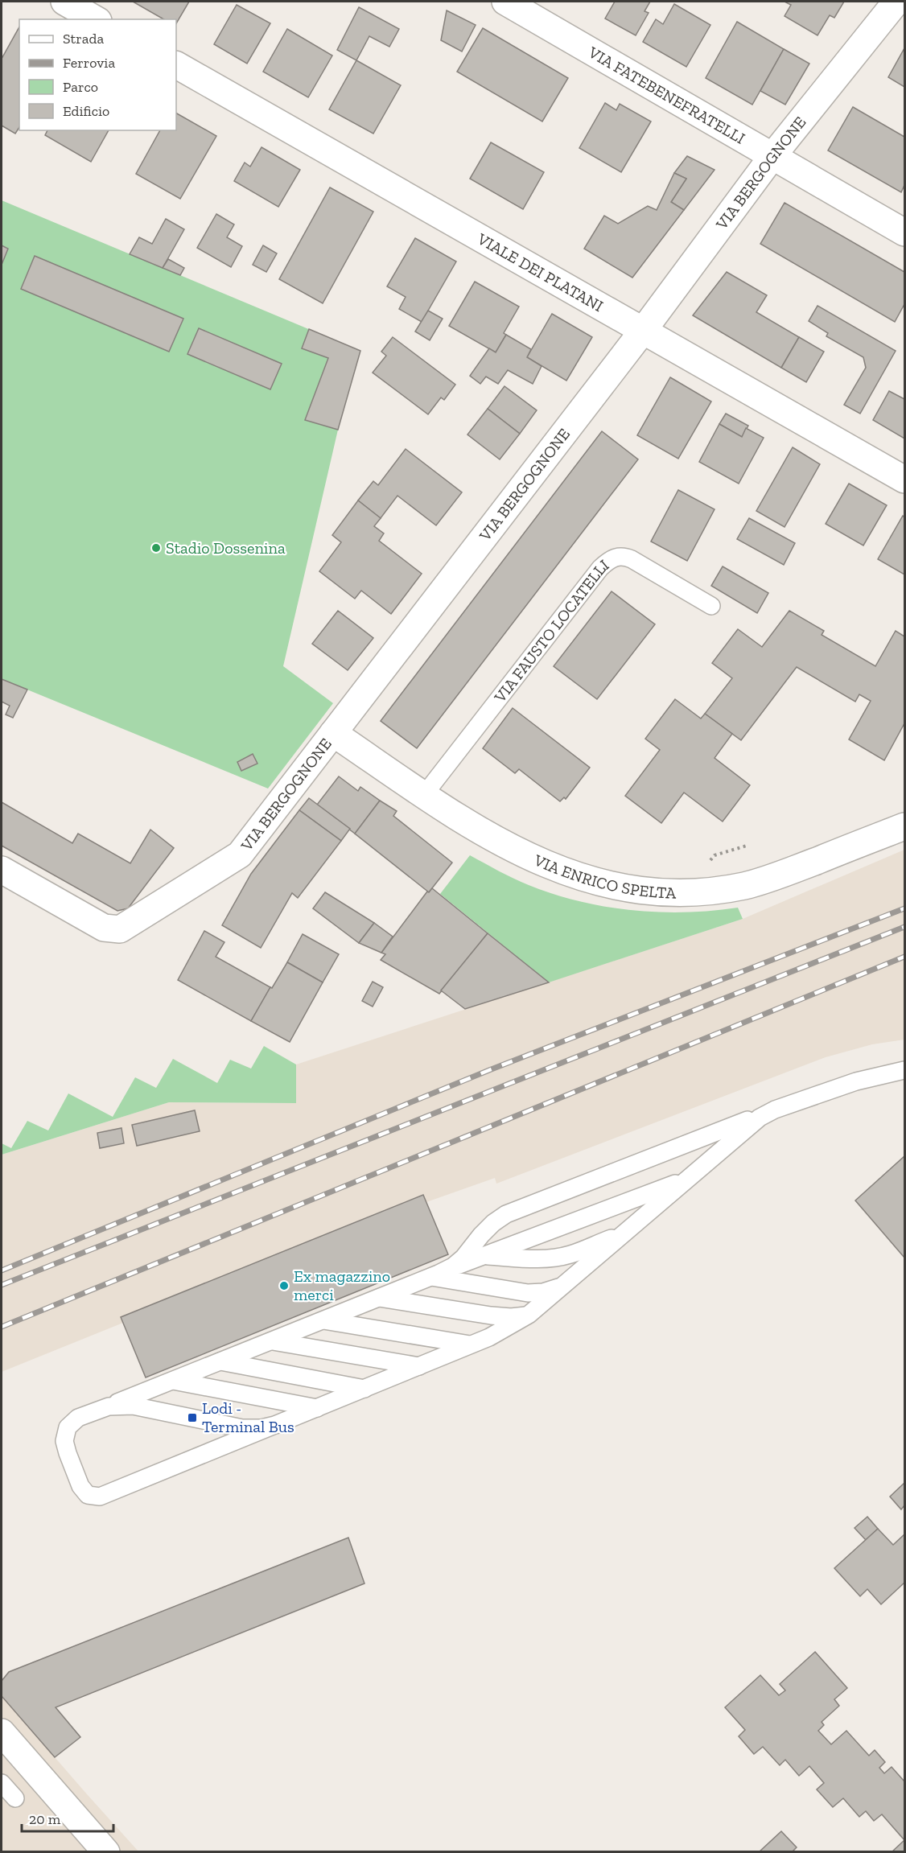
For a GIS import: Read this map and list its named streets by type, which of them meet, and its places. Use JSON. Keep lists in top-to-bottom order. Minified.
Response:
{"streets":{"street":["VIA FATEBENEFRATELLI","VIA BERGOGNONE","VIALE DEI PLATANI","VIA ENRICO SPELTA"],"lane":["VIA FAUSTO LOCATELLI"]},"crossings":[["VIA FATEBENEFRATELLI","VIA BERGOGNONE"],["VIA BERGOGNONE","VIALE DEI PLATANI"],["VIA BERGOGNONE","VIA ENRICO SPELTA"],["VIA FAUSTO LOCATELLI","VIA ENRICO SPELTA"]],"places":{"other":["Stadio Dossenina","Ex magazzino merci"],"transit":["Lodi - Terminal Bus"]},"legend":["Strada","Ferrovia","Parco","Edificio"],"scale_bar":"20 m"}
